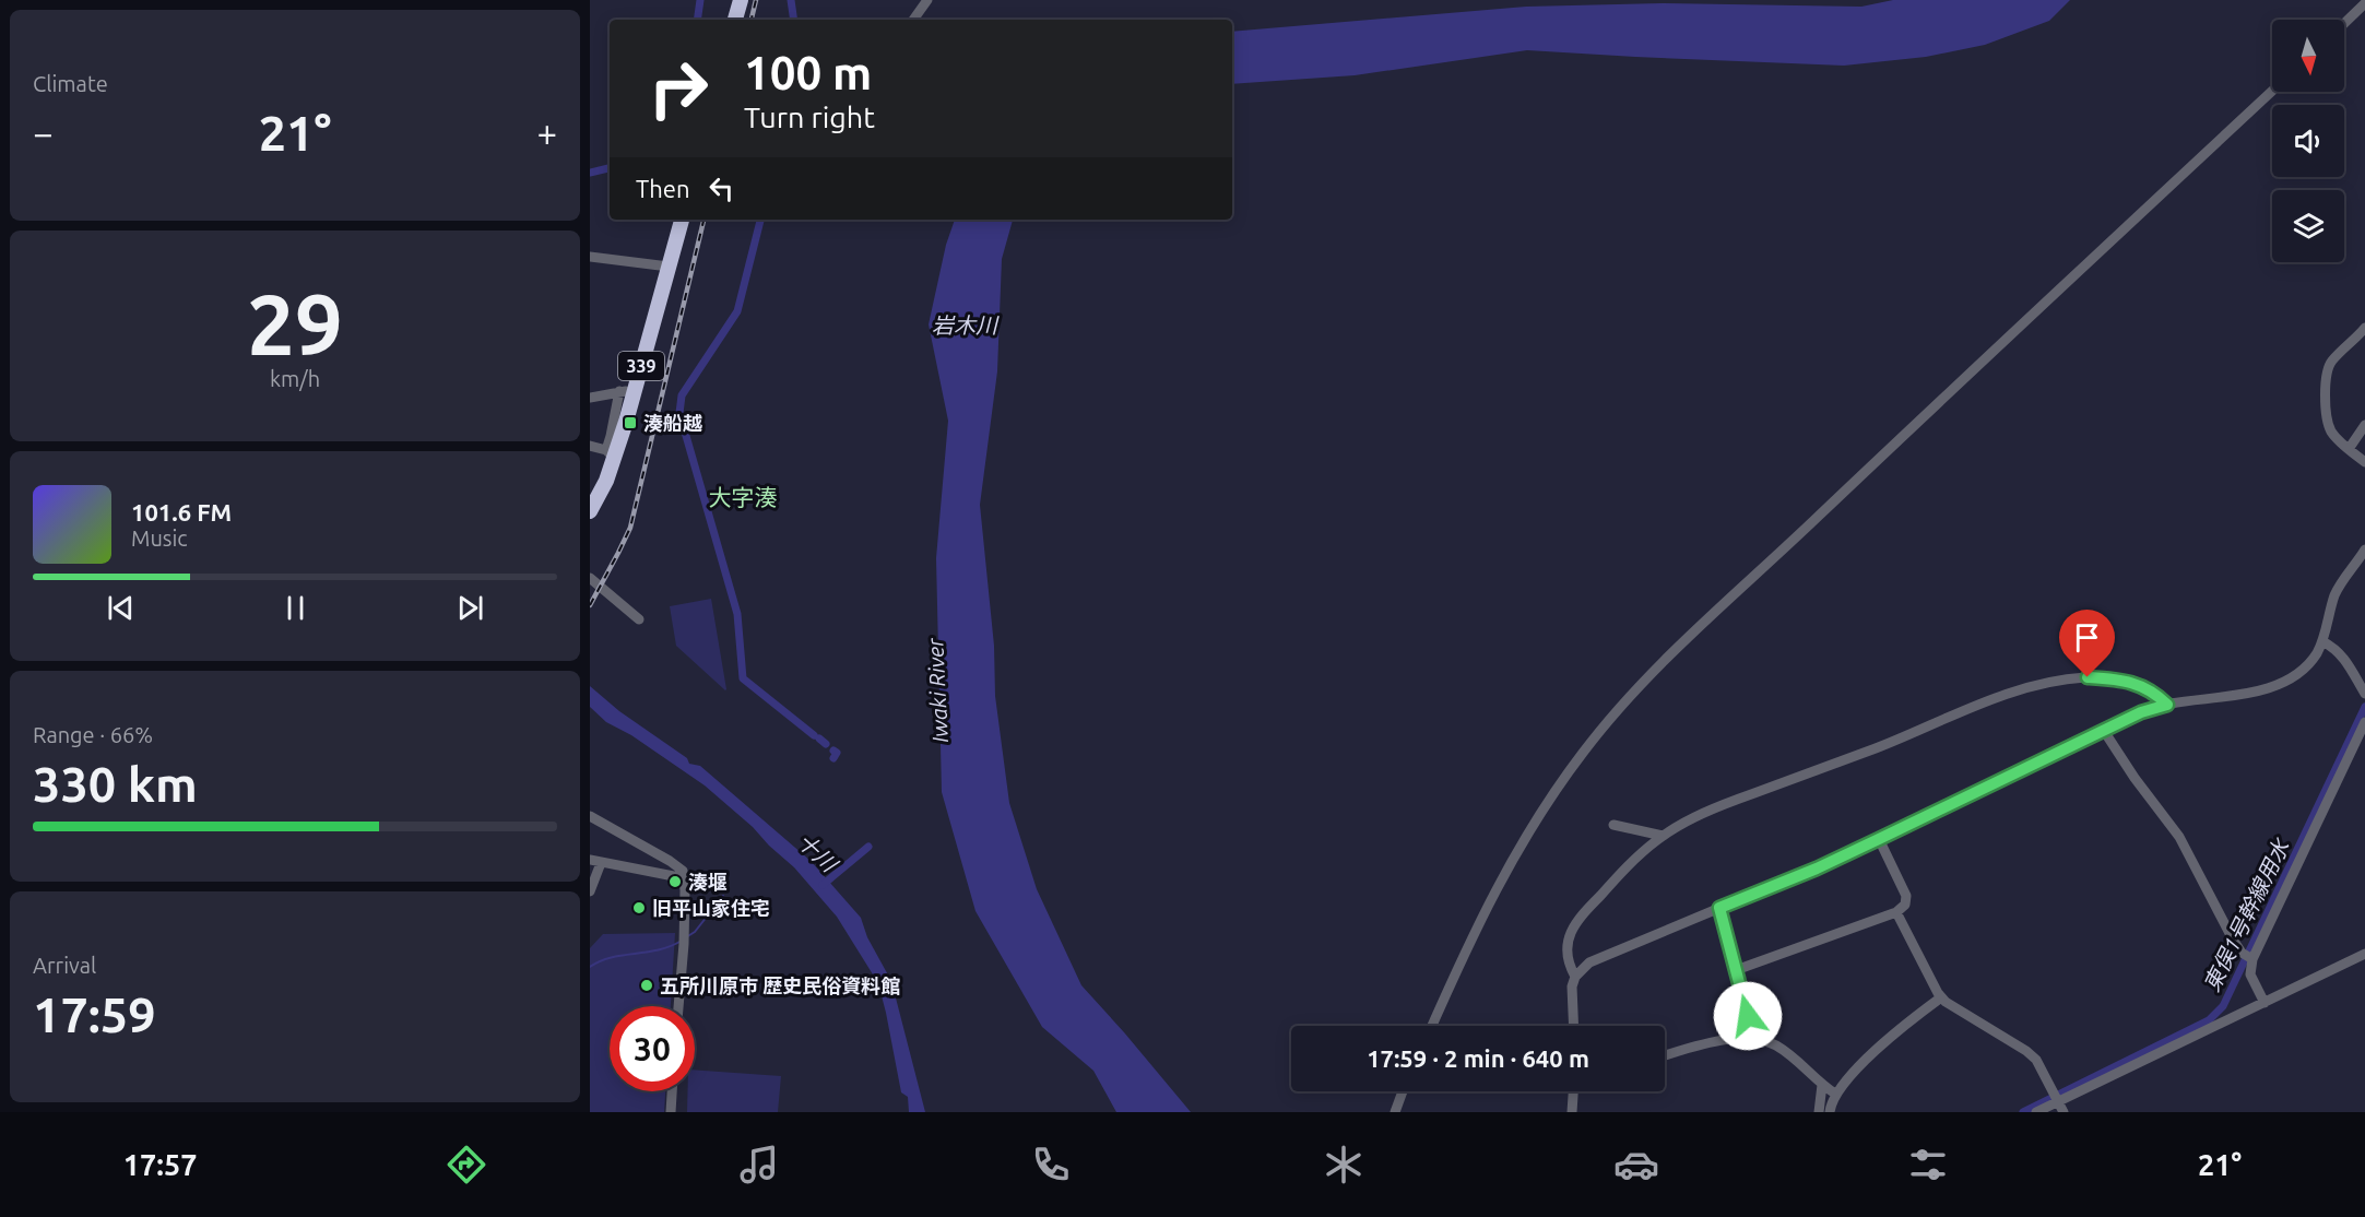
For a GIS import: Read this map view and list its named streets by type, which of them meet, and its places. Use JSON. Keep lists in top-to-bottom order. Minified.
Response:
{"streets":{"highway":["339"]},"districts":["大字湊"],"water":["岩木川","Iwaki River","十川","東俣1号幹線用水"],"places":{"transit":["湊船越"],"other":["湊堰","旧平山家住宅","五所川原市 歴史民俗資料館"]},"north":"bottom","page":{"tile":["Climate",["29","km/h"],["Range · 66%","330 km"],["Arrival","17:59"]],"turn":["100 m","Turn right"],"heat":["−","21°","+"],"then":"Then","song":["101.6 FM","Music"],"limit":"30","trip":"17:59 · 2 min · 640 m","tabs":["17:57","21°"]}}
